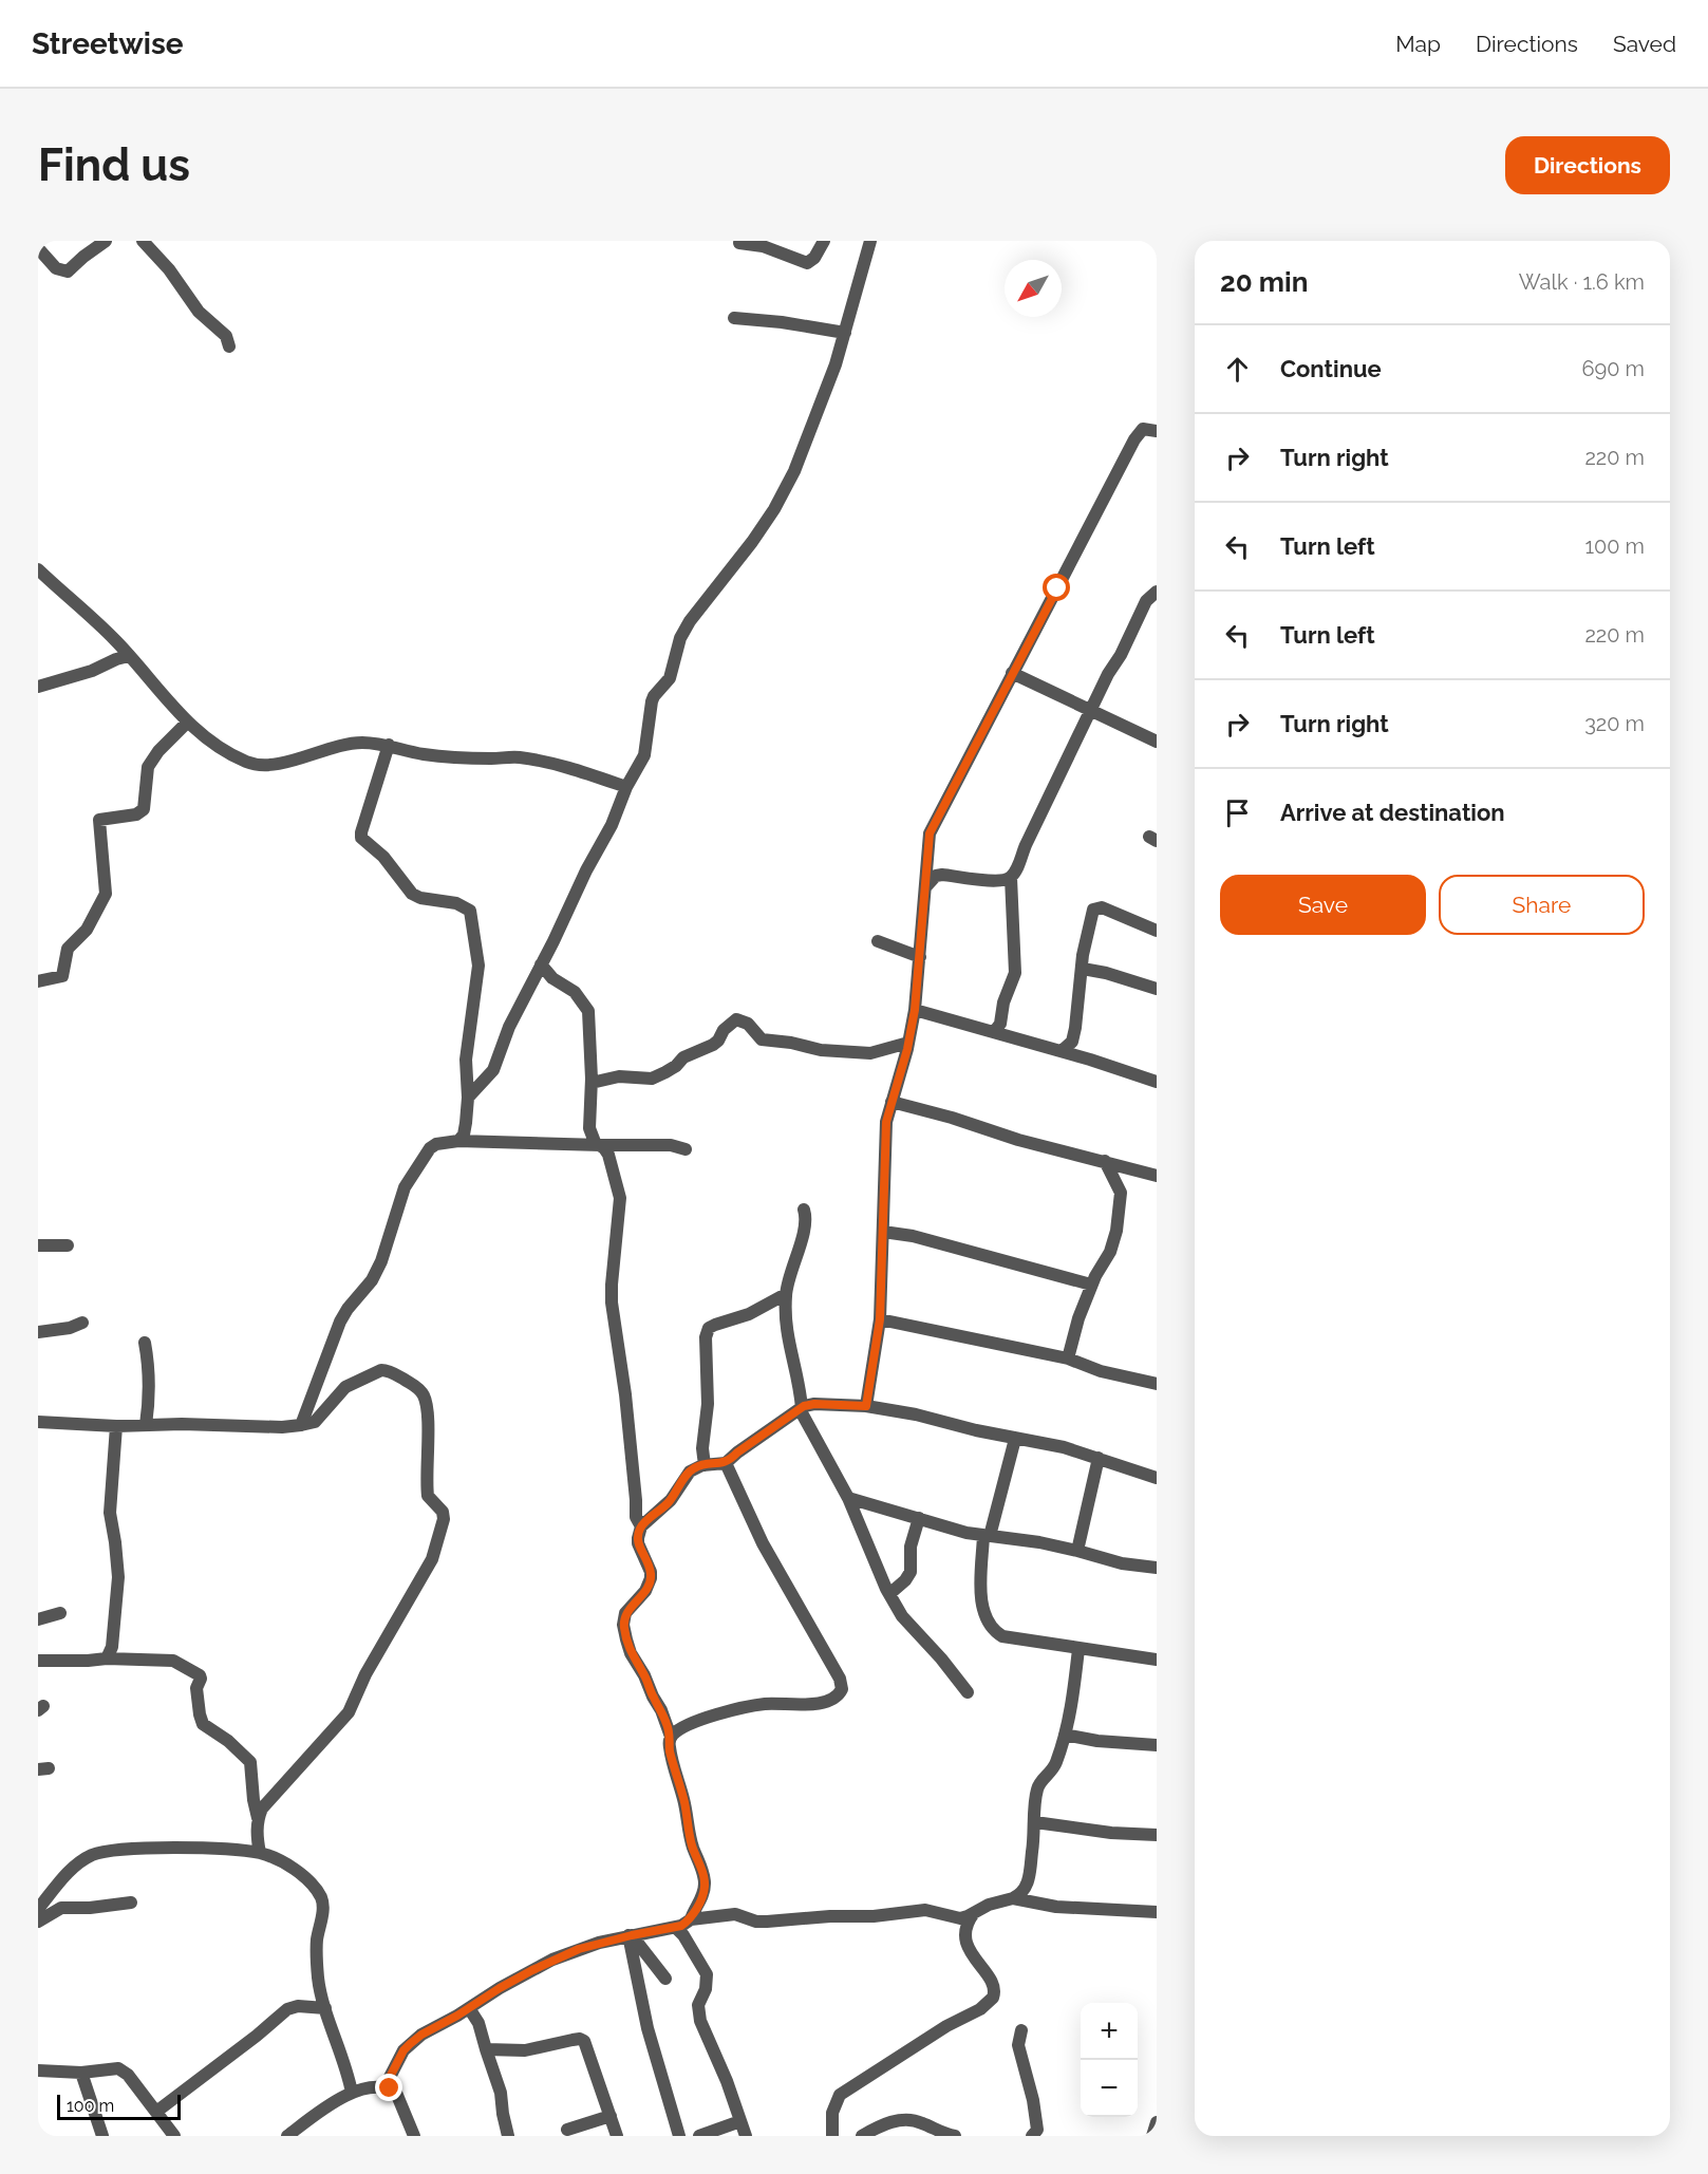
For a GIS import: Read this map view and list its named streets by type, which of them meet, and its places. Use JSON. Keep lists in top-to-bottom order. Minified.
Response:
{"scale_bar":"100 m","north":"bottom left","page":{"header":"Streetwise","nav":["Map","Directions","Saved"],"buttons":["Directions",["Save","Share"]],"title":"Find us","heading":["20 min","Walk · 1.6 km"],"list":[["Continue","690 m"],["Turn right","220 m"],["Turn left","100 m"],["Turn left","220 m"],["Turn right","320 m"],"Arrive at destination"],"map_buttons":["+","−"],"scale":"100 m"}}
